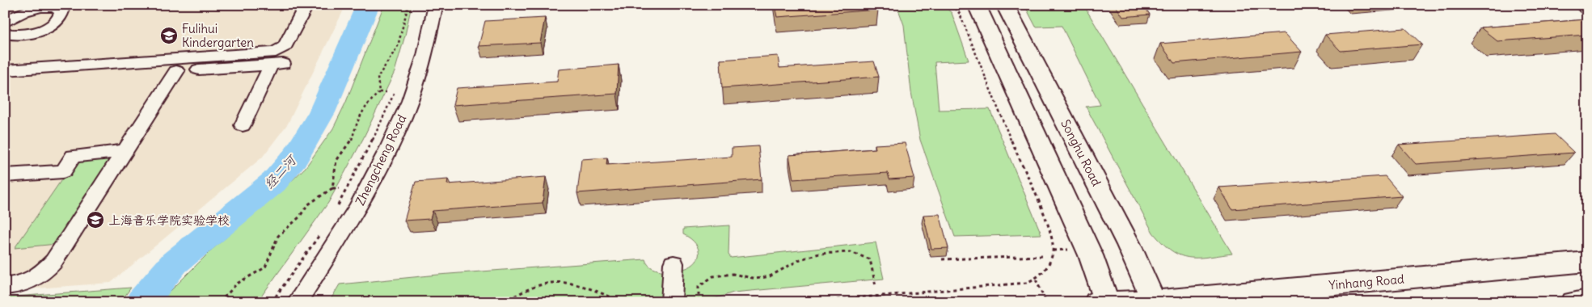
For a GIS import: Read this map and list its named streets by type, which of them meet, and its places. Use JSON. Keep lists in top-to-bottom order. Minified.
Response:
{"streets":{"main road":["Songhu Road","Yinhang Road"],"street":["Zhengcheng Road"]},"crossings":[["Songhu Road","Yinhang Road"]],"water":["经二河"],"places":{"school or university":["Fulihui Kindergarten","上海音乐学院实验学校"]}}
